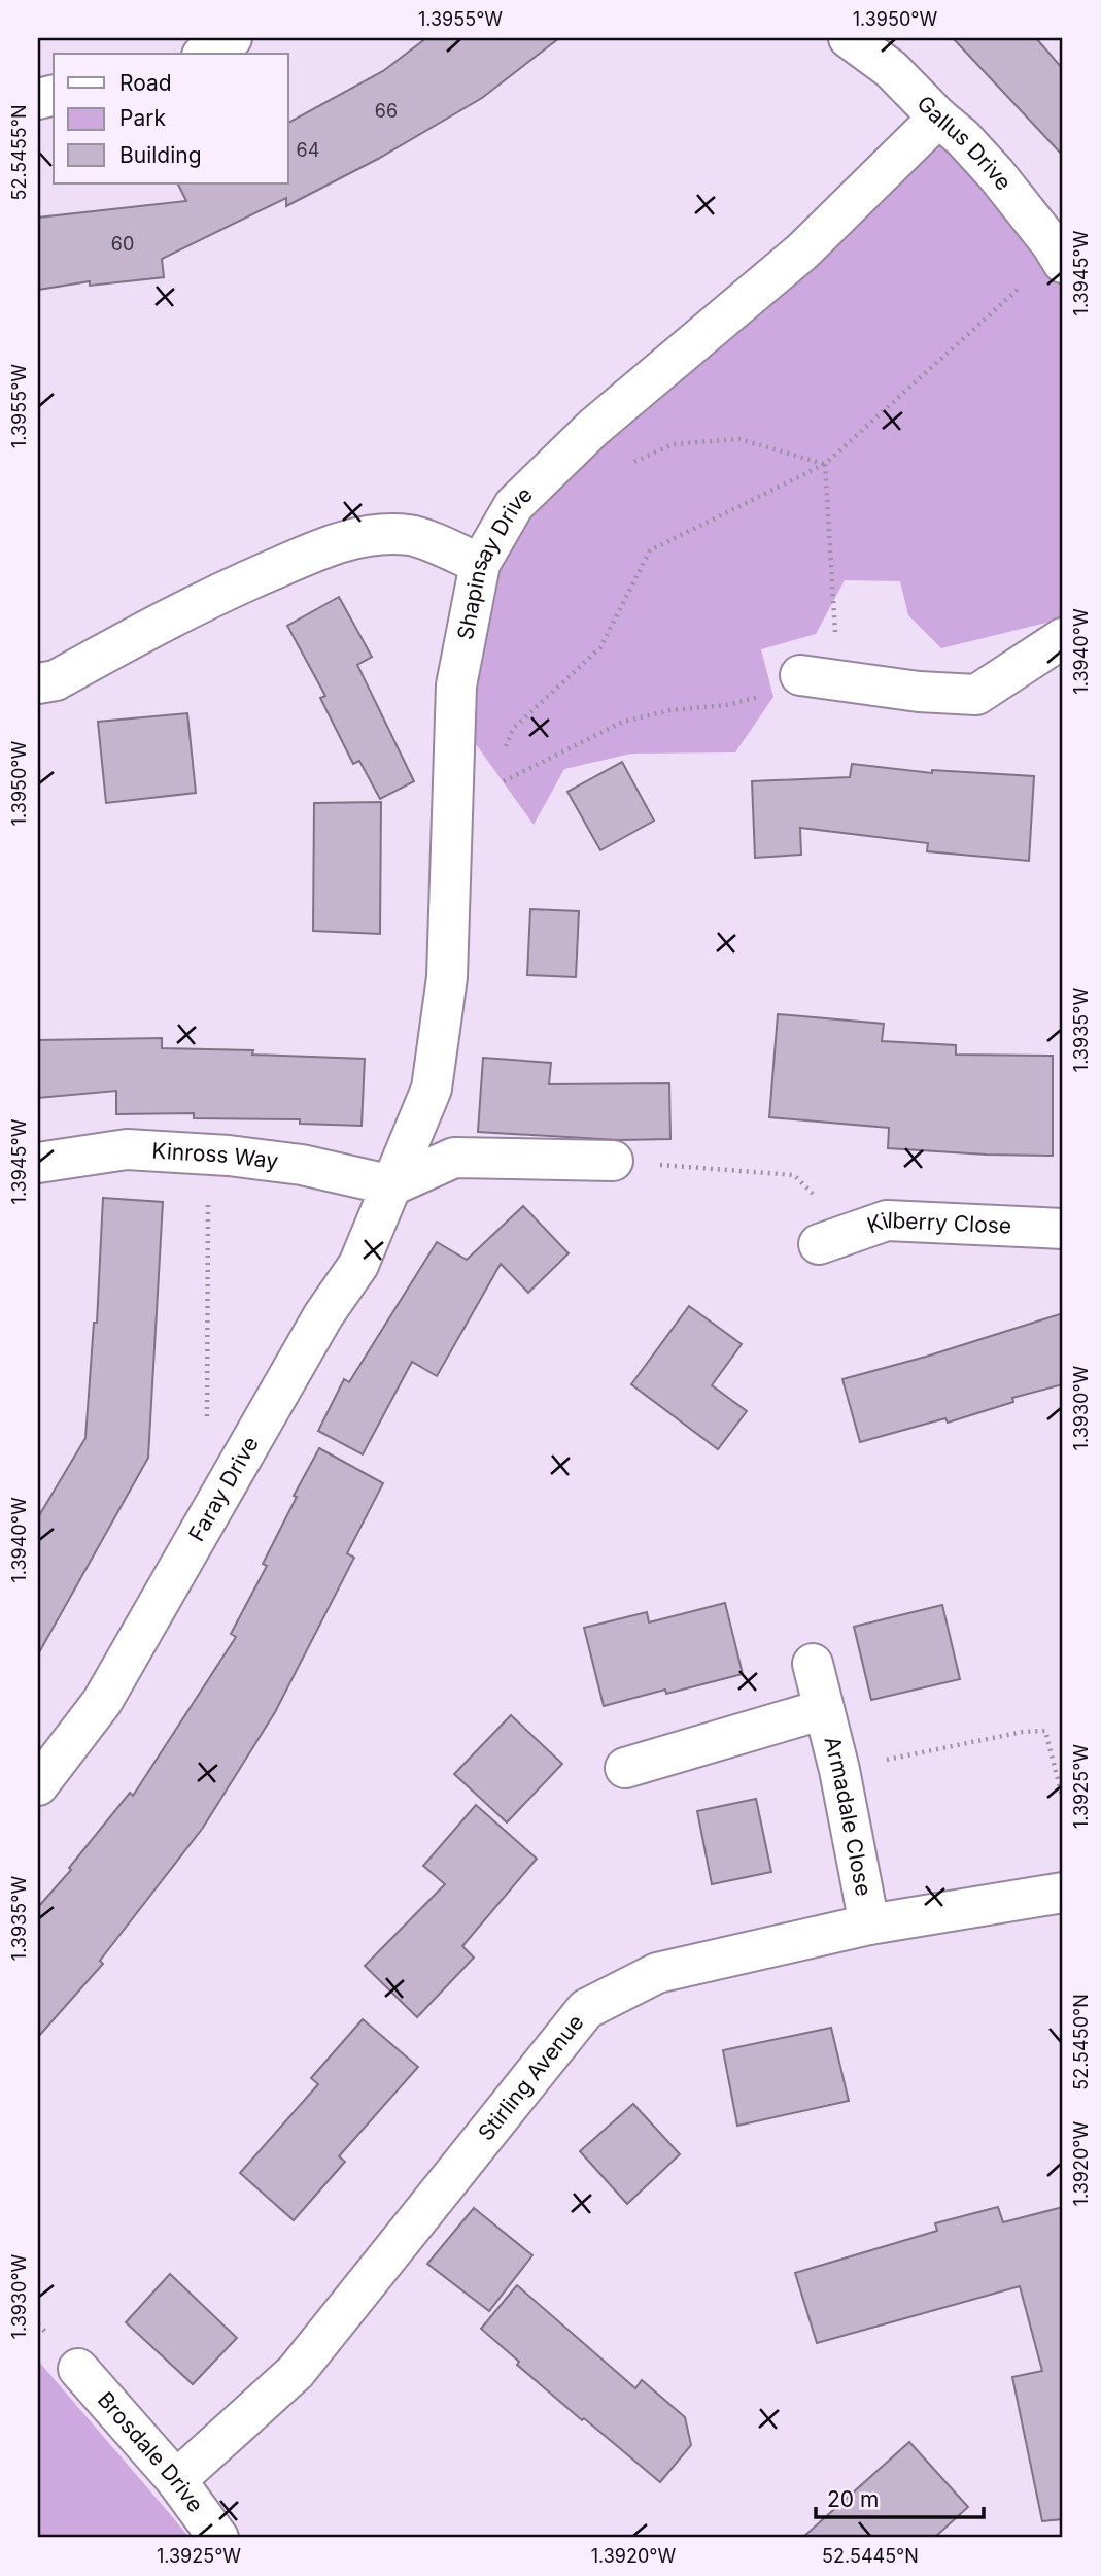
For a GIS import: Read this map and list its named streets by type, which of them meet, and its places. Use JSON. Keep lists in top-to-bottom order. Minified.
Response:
{"streets":{"street":["Gallus Drive","Shapinsay Drive","Kinross Way","Kilberry Close","Faray Drive","Armadale Close","Stirling Avenue","Brosdale Drive"]},"crossings":[["Gallus Drive","Shapinsay Drive"],["Shapinsay Drive","Kinross Way"],["Shapinsay Drive","Faray Drive"],["Kinross Way","Faray Drive"],["Armadale Close","Stirling Avenue"],["Stirling Avenue","Brosdale Drive"]],"house_numbers":["66","64","60"],"legend":["Road","Park","Building"],"scale_bar":"20 m","coordinates":["1.3955°W","1.3950°W","52.5455°N","1.3945°W","1.3940°W","1.3935°W","1.3930°W","1.3925°W","52.5450°N","1.3920°W","52.5445°N"]}
